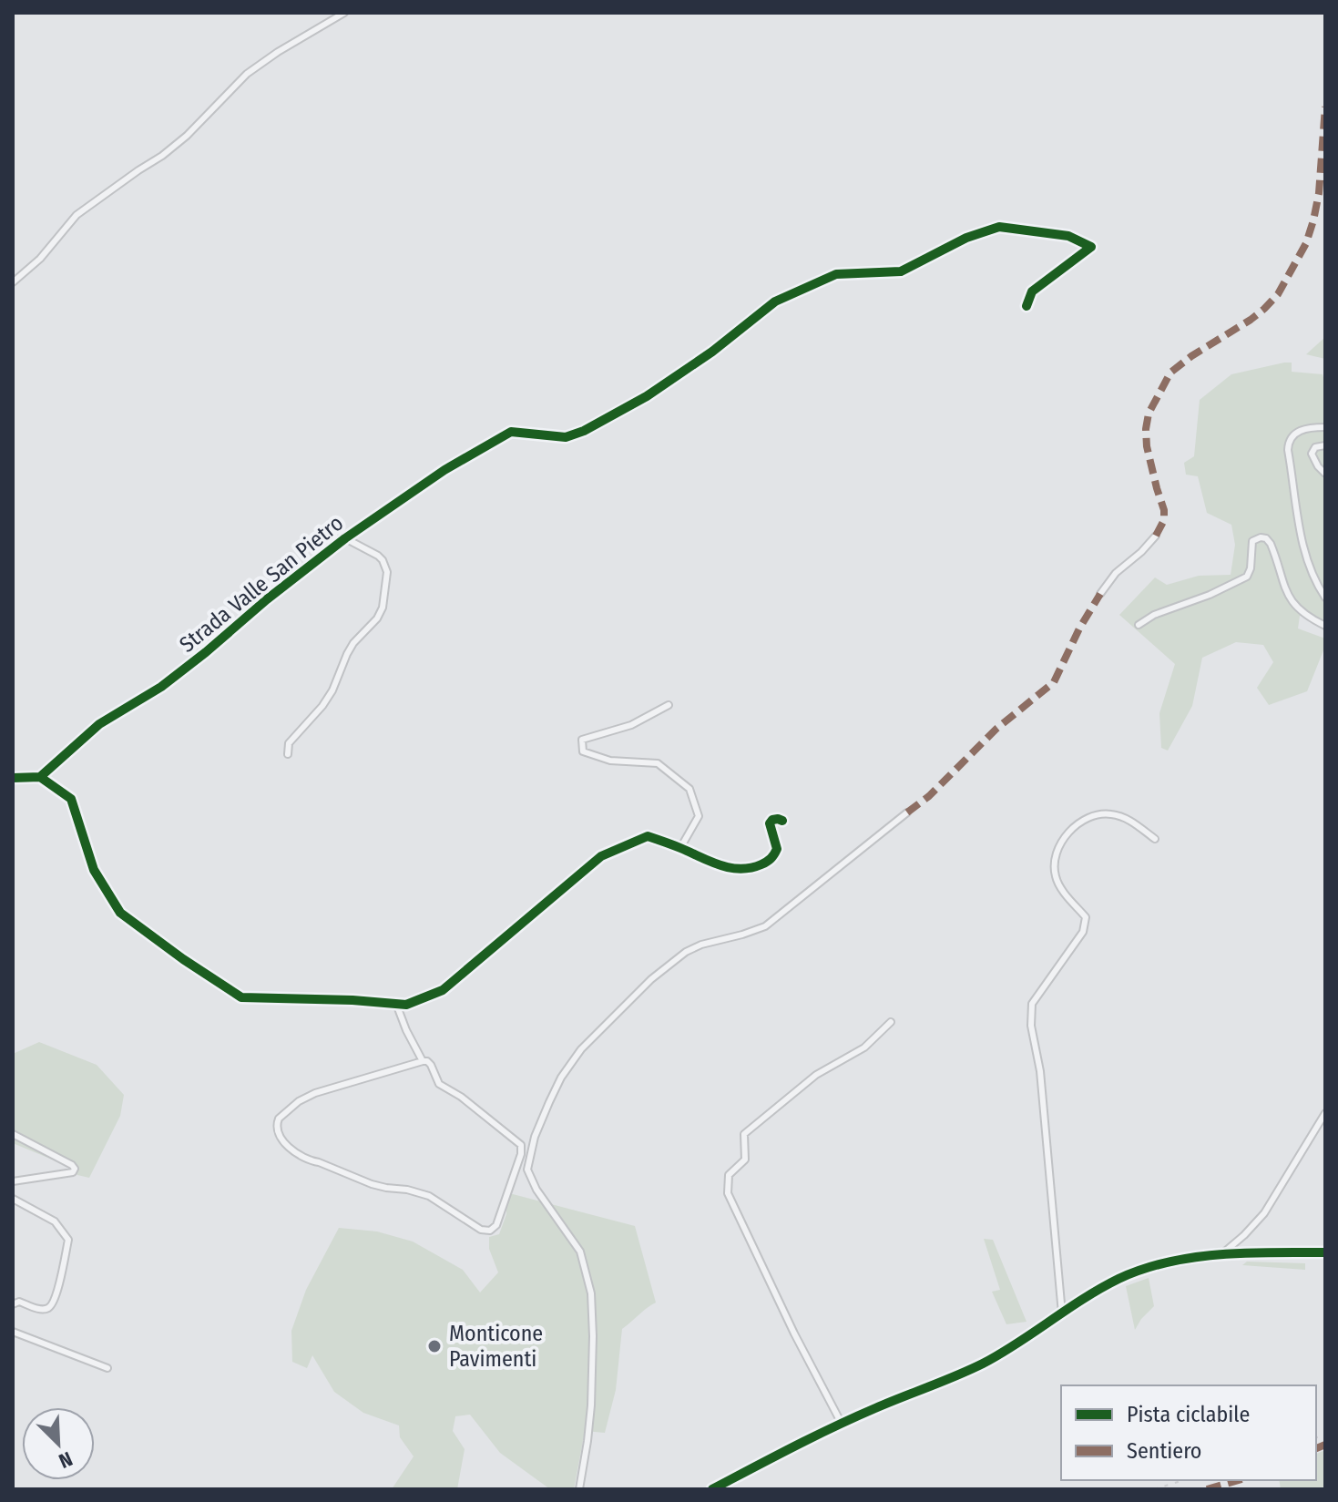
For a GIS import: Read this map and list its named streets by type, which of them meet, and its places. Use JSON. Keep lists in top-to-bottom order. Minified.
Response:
{"streets":{"street":["Strada Valle San Pietro"]},"places":["Monticone Pavimenti"],"legend":["Pista ciclabile","Sentiero"],"north":"bottom right"}
